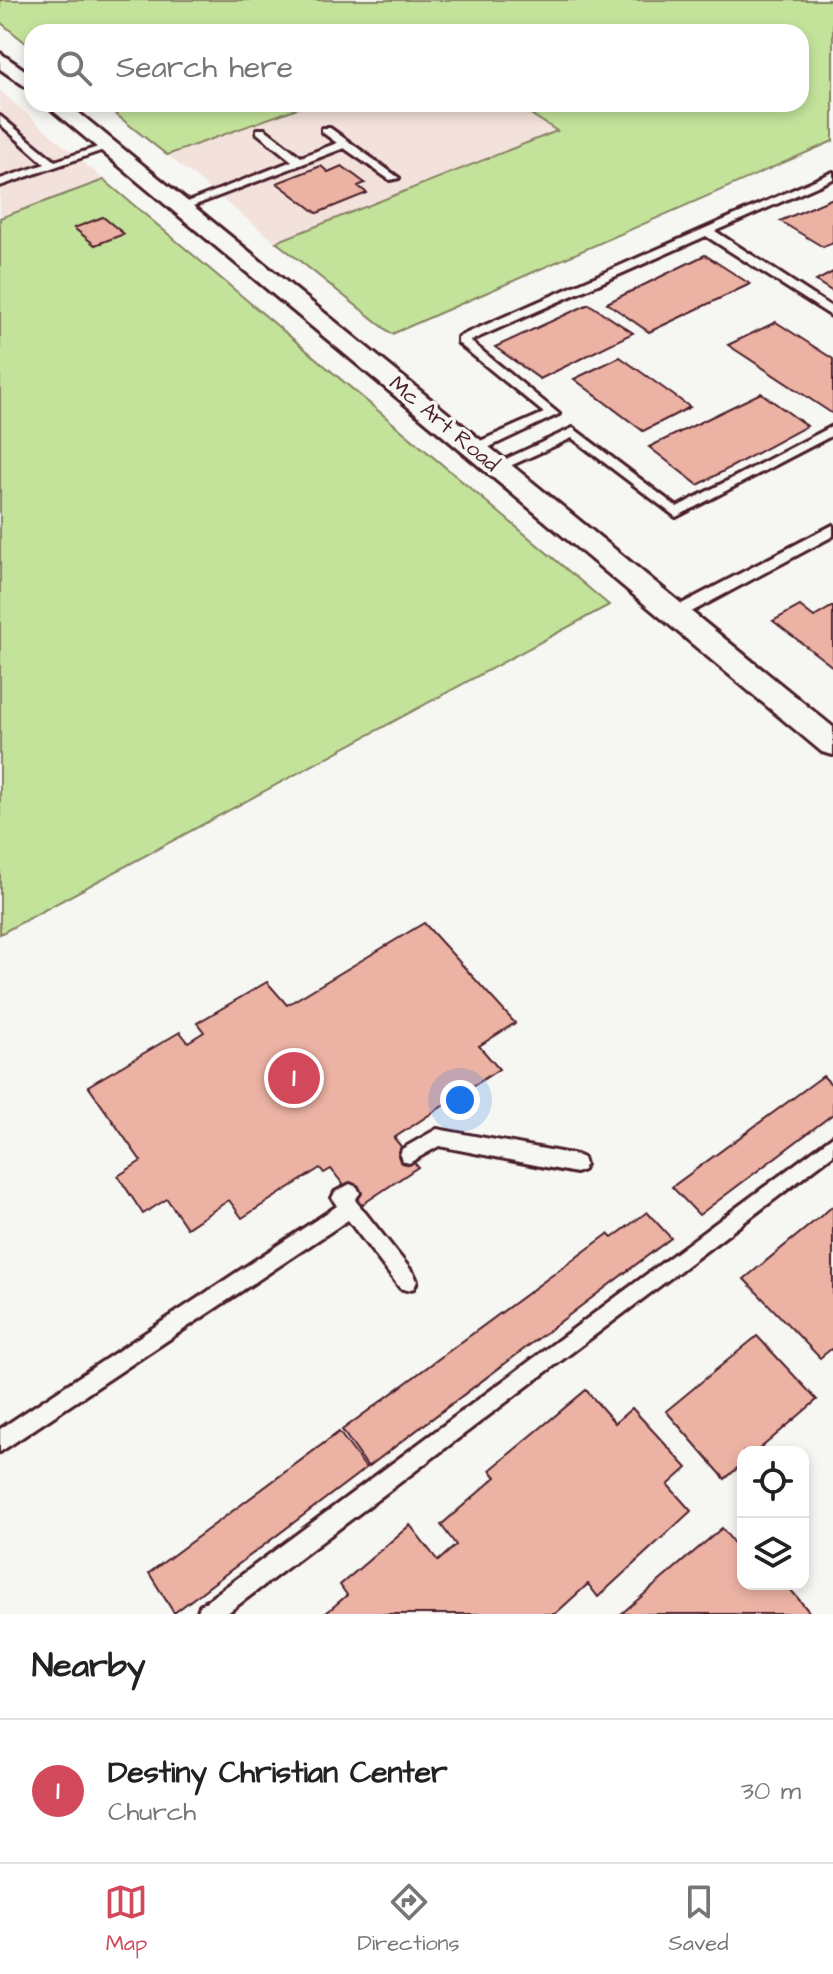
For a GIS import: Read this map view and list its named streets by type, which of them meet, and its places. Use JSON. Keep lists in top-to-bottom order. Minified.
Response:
{"streets":{"street":["Mc Art Road"]},"page":{"search":"Search here","pins":"1","heading":"Nearby","list":[{"mark":"1","name":"Destiny Christian Center","note":"Church","value":"30 m"}],"nav":["Map","Directions","Saved"]}}
